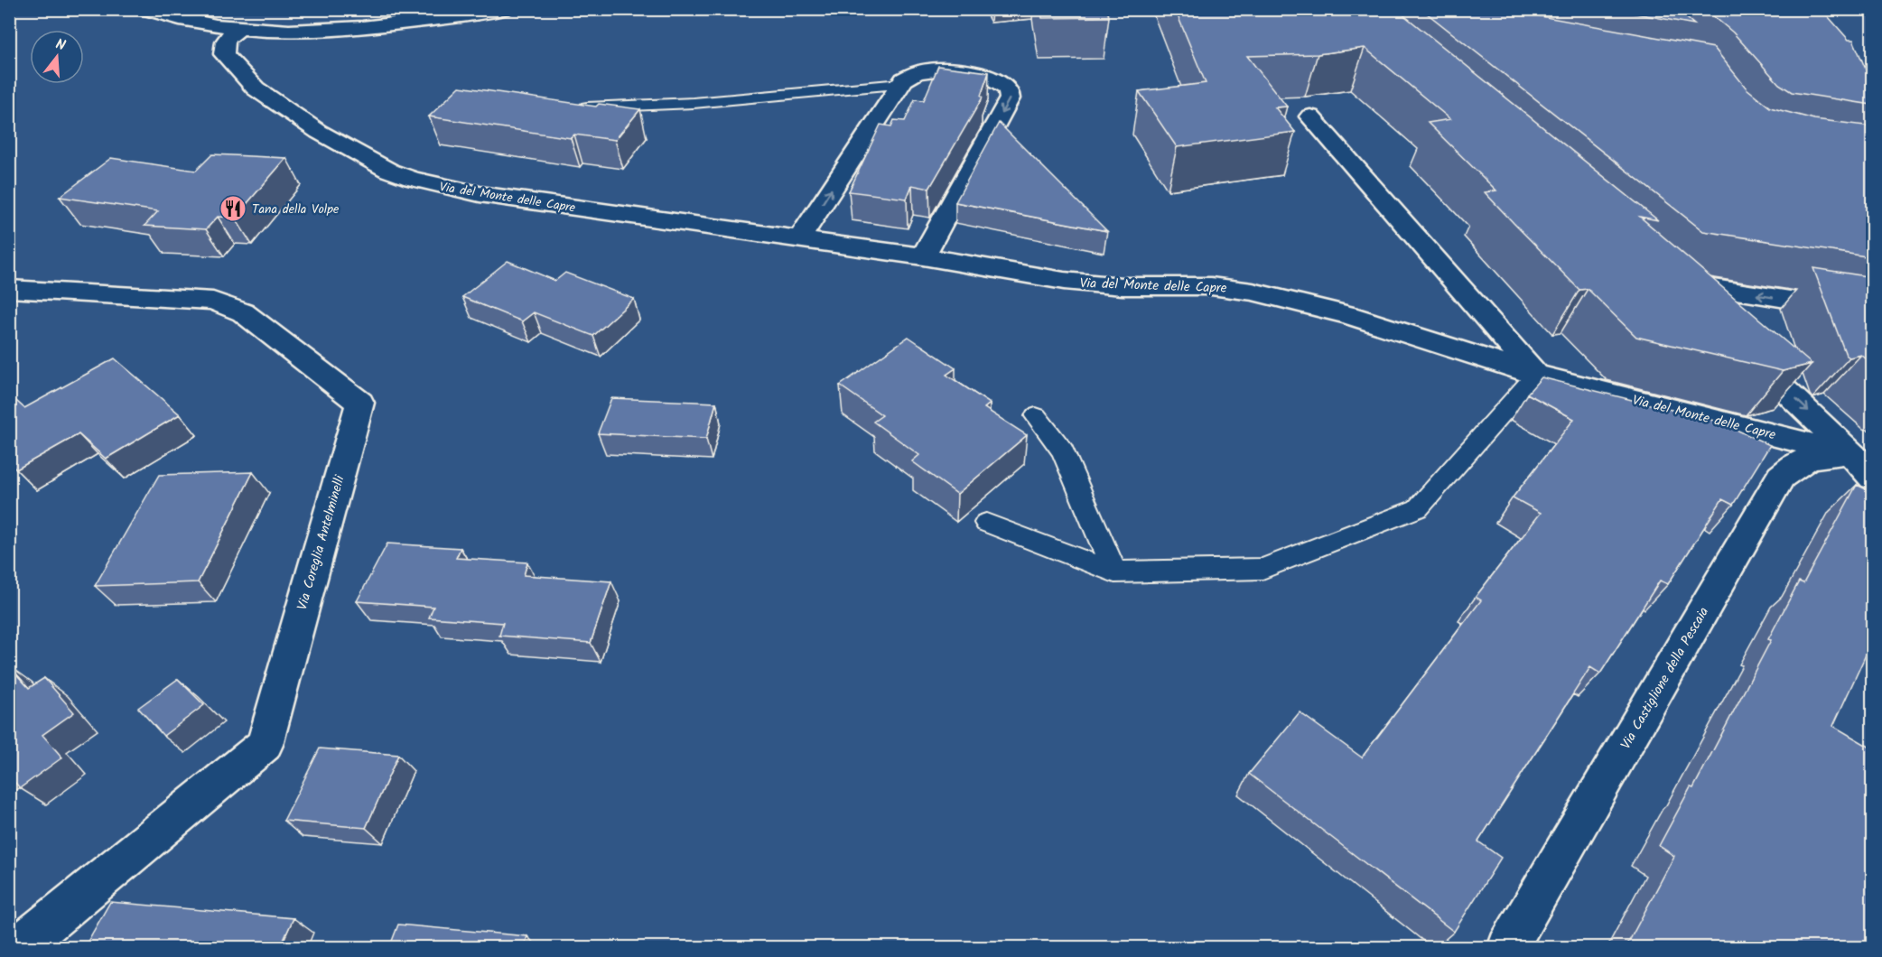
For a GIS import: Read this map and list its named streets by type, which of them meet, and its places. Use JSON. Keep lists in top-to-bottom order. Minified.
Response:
{"streets":{"street":["Via del Monte delle Capre","Via Coreglia Antelminelli","Via Castiglione della Pescaia"]},"crossings":[["Via del Monte delle Capre","Via Castiglione della Pescaia"]],"places":{"restaurant":["Tana della Volpe"]},"north":"top"}
